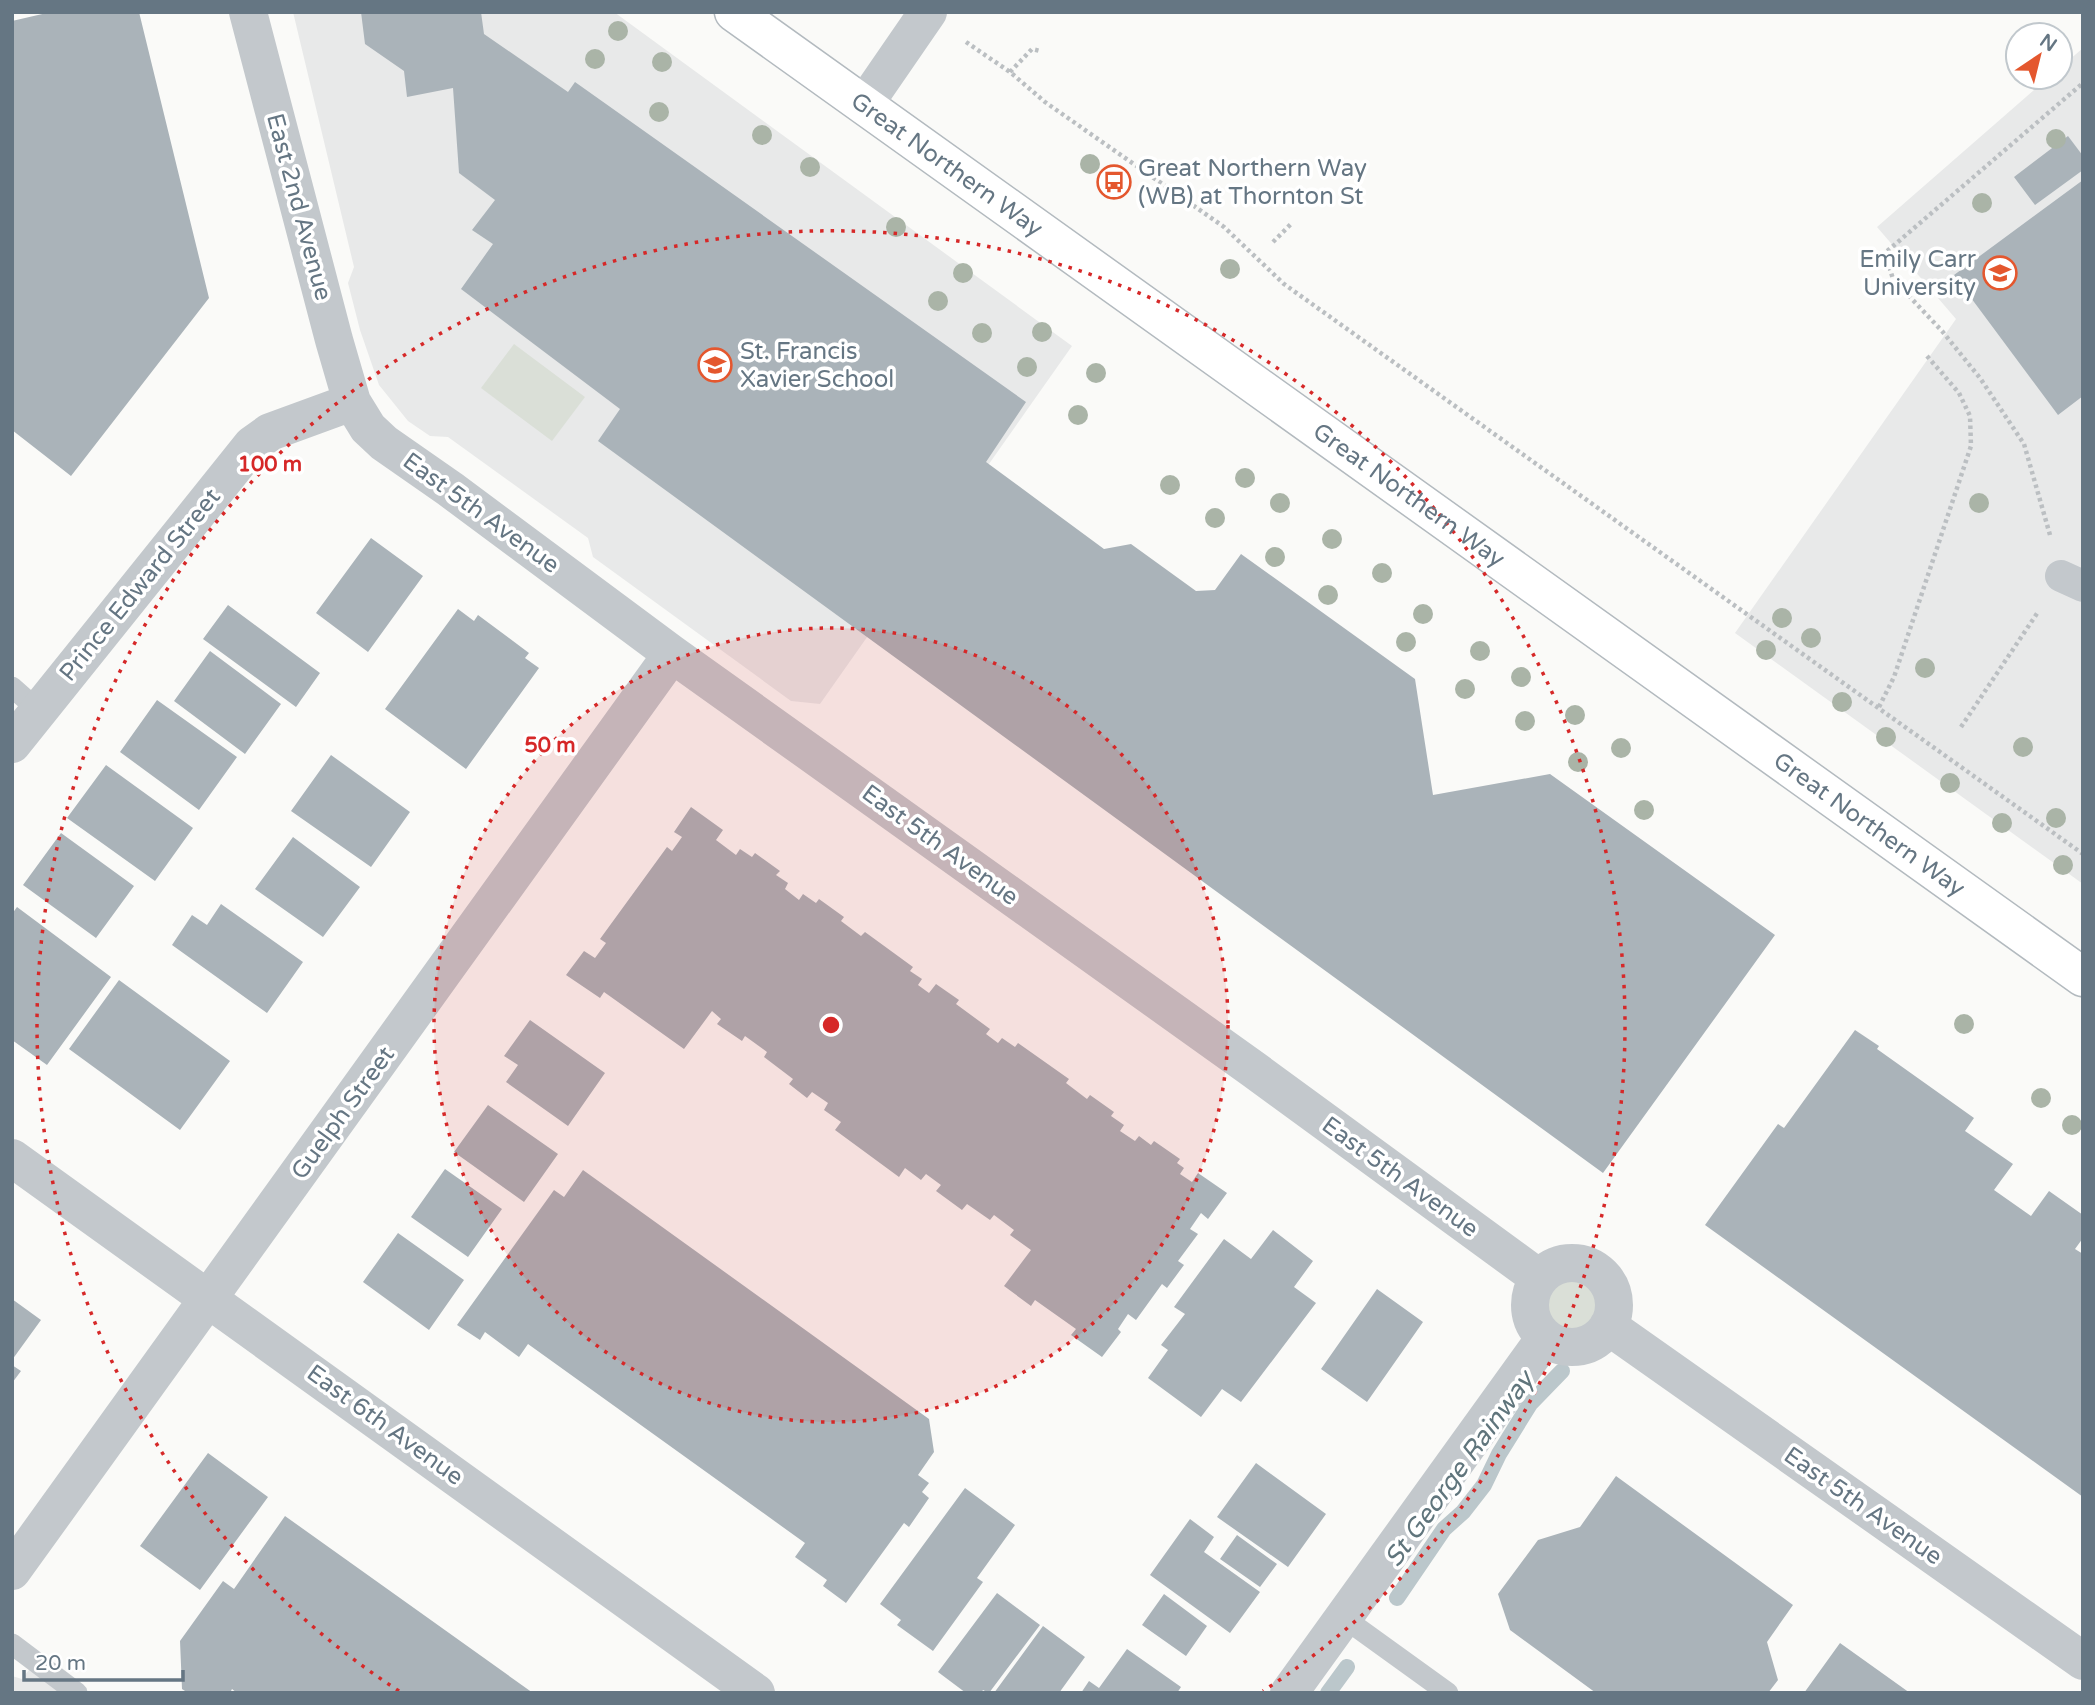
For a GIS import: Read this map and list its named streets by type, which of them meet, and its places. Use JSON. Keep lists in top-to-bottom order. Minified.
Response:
{"streets":{"main road":["Great Northern Way"],"street":["East 2nd Avenue","East 5th Avenue","Prince Edward Street","Guelph Street","East 6th Avenue"]},"crossings":[["East 2nd Avenue","East 5th Avenue"],["East 2nd Avenue","Prince Edward Street"],["East 5th Avenue","Prince Edward Street"],["East 5th Avenue","Guelph Street"],["Guelph Street","East 6th Avenue"]],"water":["St George Rainway"],"places":{"bus stop":["Great Northern Way (WB) at Thornton St"],"school or university":["Emily Carr University","St. Francis Xavier School"]},"scale_bar":"20 m","north":"top right","rings":["100 m","50 m"]}
